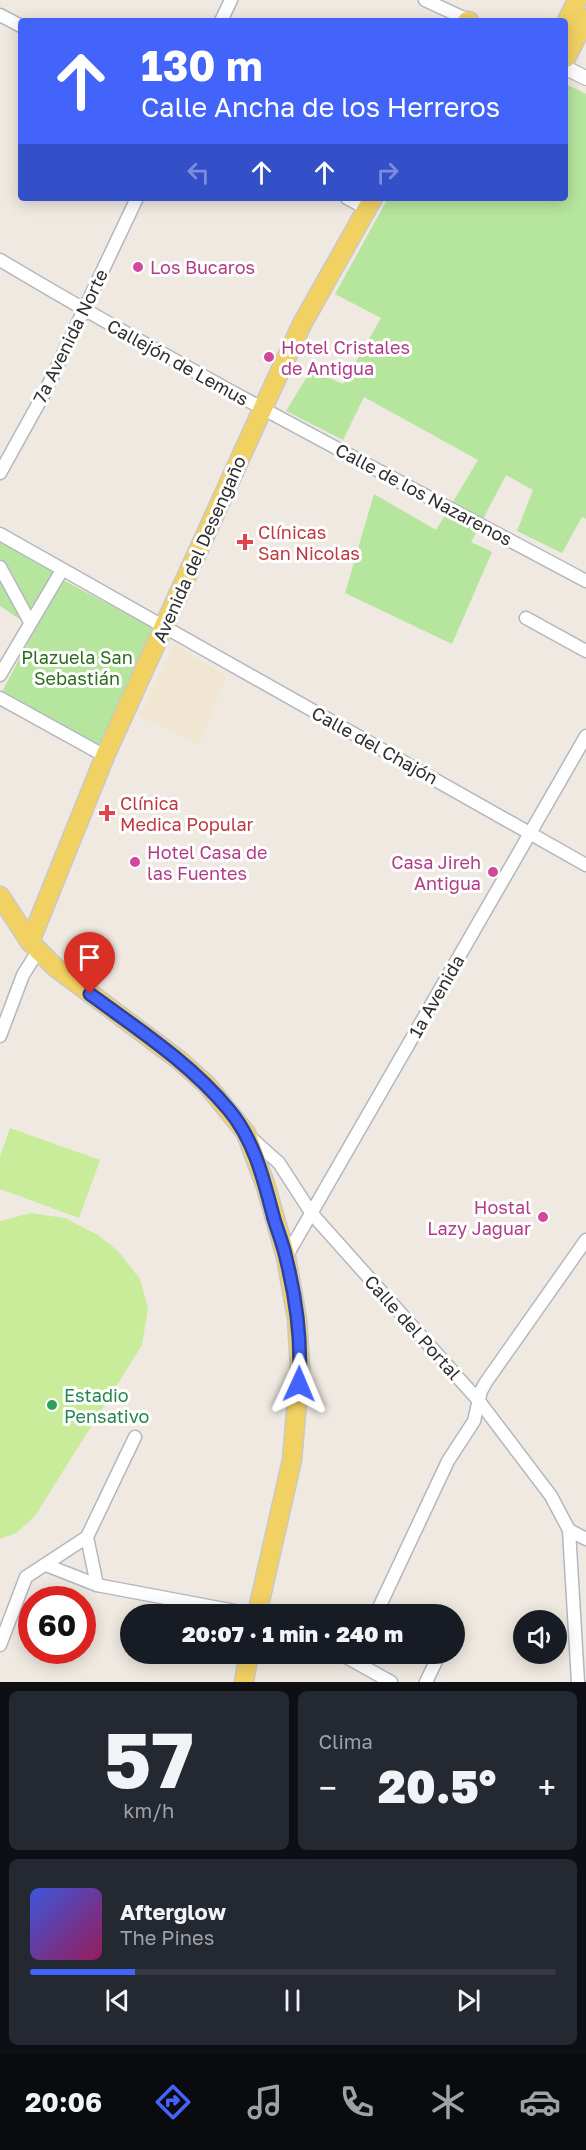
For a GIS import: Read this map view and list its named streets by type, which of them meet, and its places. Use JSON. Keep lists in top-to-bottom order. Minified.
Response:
{"streets":{"main road":["Avenida del Desengaño"],"street":["7a Avenida Norte","Callejón de Lemus","Calle de los Nazarenos","Calle del Chajón","1a Avenida","Calle del Portal"]},"crossings":[["7a Avenida Norte","Callejón de Lemus"],["Callejón de Lemus","Calle de los Nazarenos"],["Callejón de Lemus","Avenida del Desengaño"],["Calle de los Nazarenos","Avenida del Desengaño"],["Avenida del Desengaño","Calle del Chajón"],["Calle del Chajón","1a Avenida"],["1a Avenida","Calle del Portal"]],"parks":["Plazuela San Sebastián"],"places":{"other":["Los Bucaros","Hotel Cristales de Antigua","Hotel Casa de las Fuentes","Casa Jireh Antigua","Hostal Lazy Jaguar","Estadio Pensativo"],"health":["Clínicas San Nicolas","Clínica Medica Popular"]},"page":{"turn":["130 m","Calle Ancha de los Herreros"],"limit":"60","trip":"20:07 · 1 min · 240 m","tile":[["57","km/h"],"Clima"],"heat":["−","20.5°","+"],"song":["Afterglow","The Pines"],"tabs":"20:06"}}
